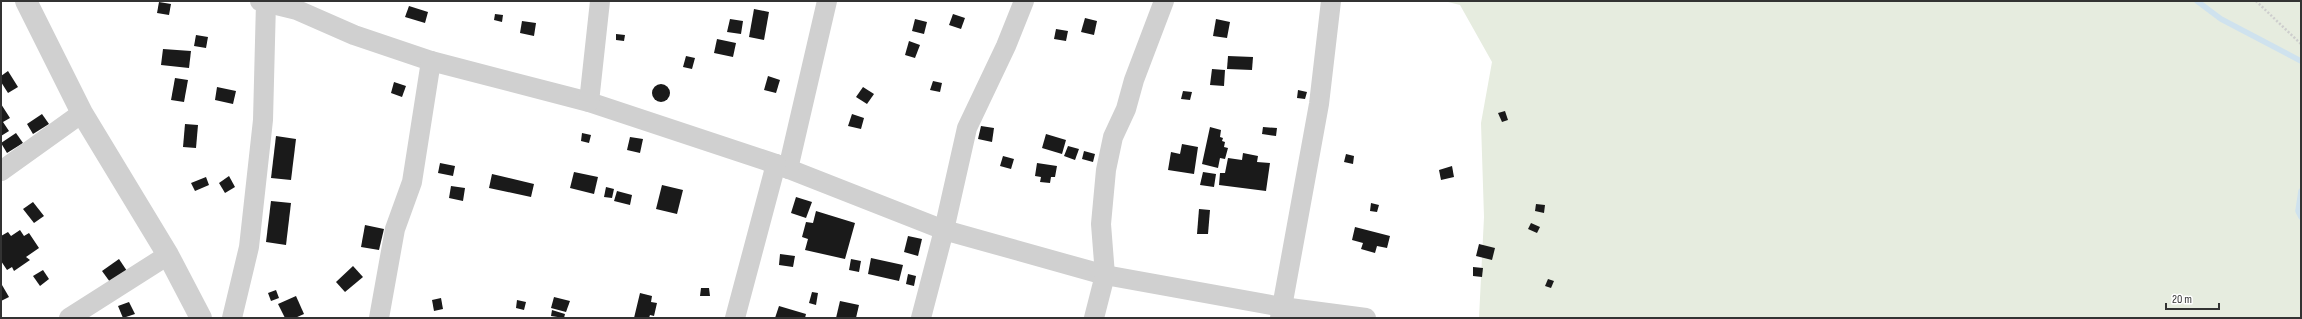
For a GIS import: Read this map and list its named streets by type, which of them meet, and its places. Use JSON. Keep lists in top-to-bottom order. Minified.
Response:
{"scale_bar":"20 m"}
